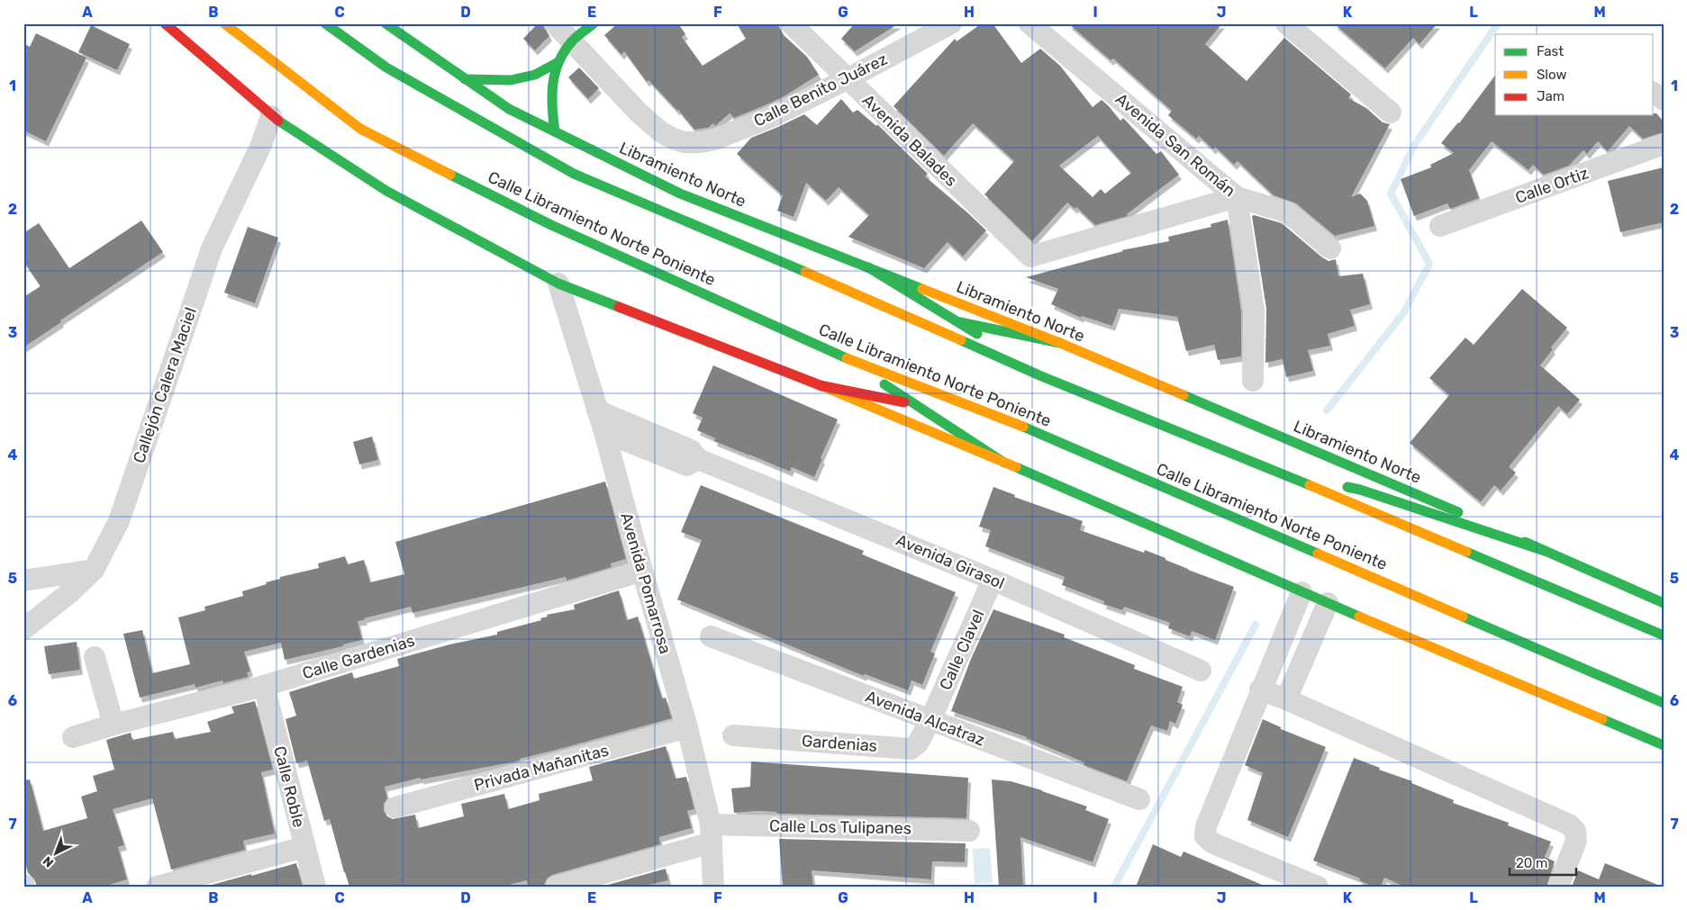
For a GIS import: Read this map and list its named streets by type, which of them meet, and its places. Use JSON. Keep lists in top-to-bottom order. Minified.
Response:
{"streets":{"main road":["Libramiento Norte","Calle Libramiento Norte Poniente"],"street":["Calle Benito Juárez","Avenida Balades","Avenida San Román","Calle Ortiz","Callejón Calera Maciel","Avenida Girasol","Avenida Pomarrosa","Calle Clavel","Calle Gardenias","Avenida Alcatraz","Gardenias","Privada Mañanitas","Calle Roble","Calle Los Tulipanes"]},"crossings":[["Calle Benito Juárez","Avenida Balades"],["Avenida Balades","Avenida San Román"],["Avenida Girasol","Avenida Pomarrosa"],["Avenida Girasol","Calle Clavel"],["Avenida Pomarrosa","Calle Gardenias"],["Avenida Pomarrosa","Privada Mañanitas"],["Avenida Pomarrosa","Calle Los Tulipanes"],["Calle Clavel","Avenida Alcatraz"],["Calle Clavel","Gardenias"],["Calle Gardenias","Calle Roble"],["Avenida Alcatraz","Gardenias"]],"legend":["Fast","Slow","Jam"],"scale_bar":"20 m","north":"bottom left","grid":{"columns":["A","B","C","D","E","F","G","H","I","J","K","L","M"],"rows":["1","2","3","4","5","6","7"]}}
